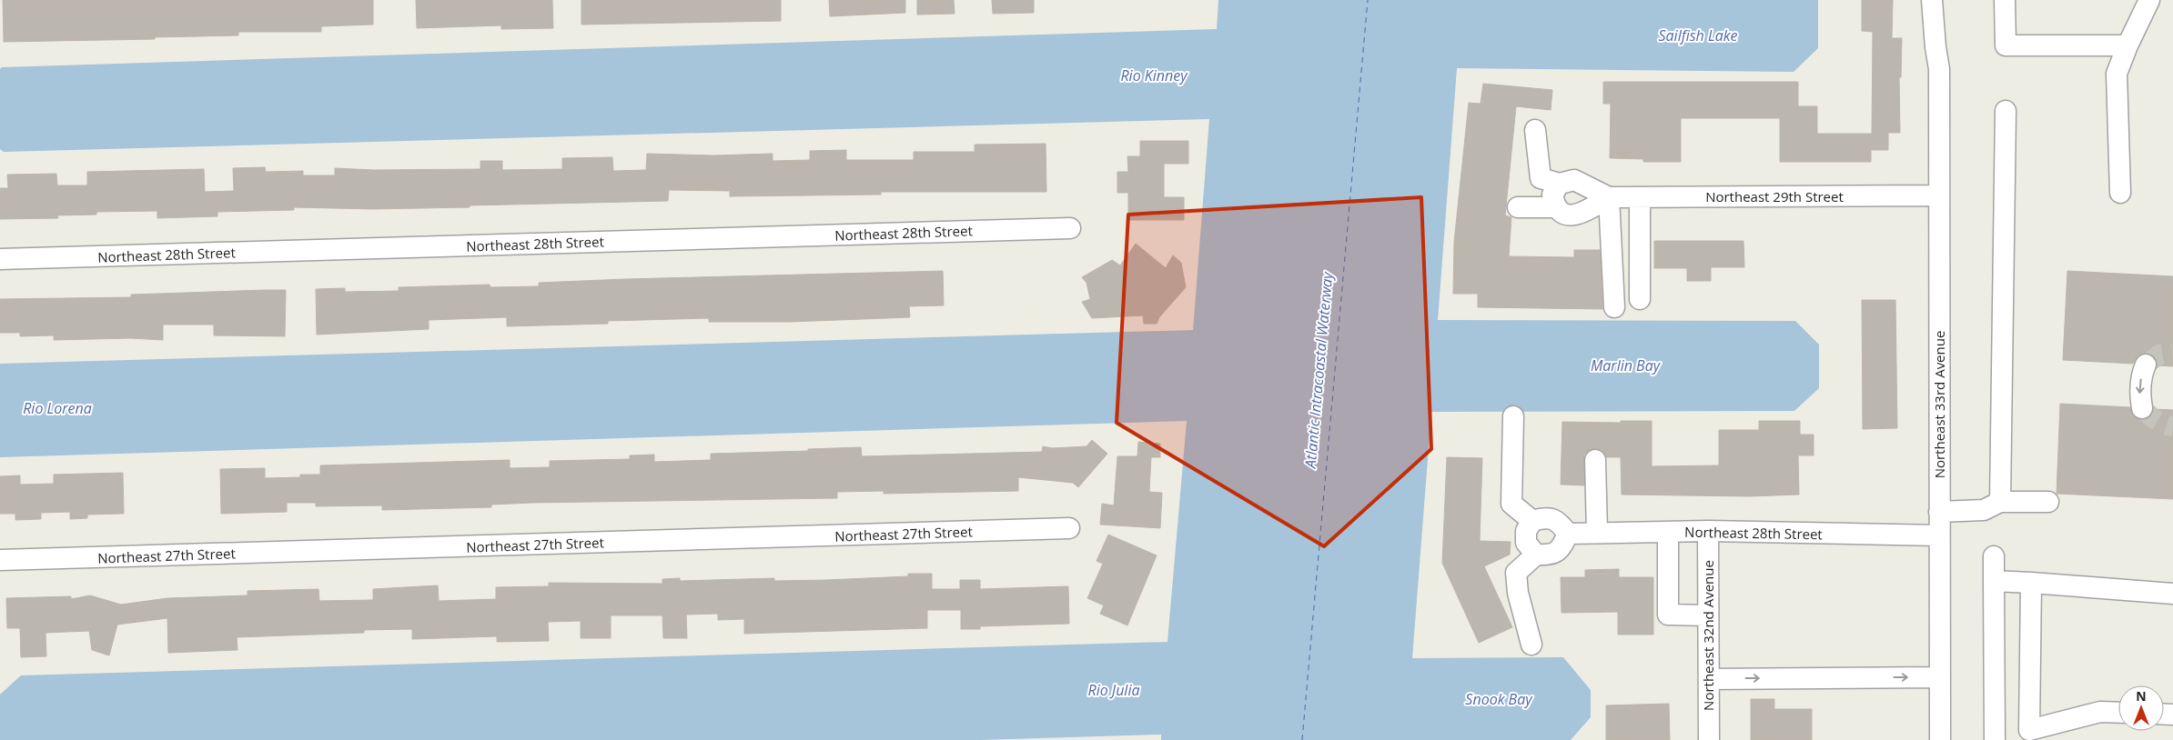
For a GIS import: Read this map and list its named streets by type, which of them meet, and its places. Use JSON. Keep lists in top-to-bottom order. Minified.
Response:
{"streets":{"street":["Northeast 29th Street","Northeast 28th Street","Northeast 33rd Avenue","Northeast 27th Street","Northeast 32nd Avenue"]},"crossings":[["Northeast 29th Street","Northeast 33rd Avenue"],["Northeast 28th Street","Northeast 33rd Avenue"],["Northeast 28th Street","Northeast 32nd Avenue"]],"water":["Sailfish Lake","Rio Kinney","Marlin Bay","Atlantic Intracoastal Waterway","Rio Lorena","Rio Julia","Snook Bay"],"north":"top"}
